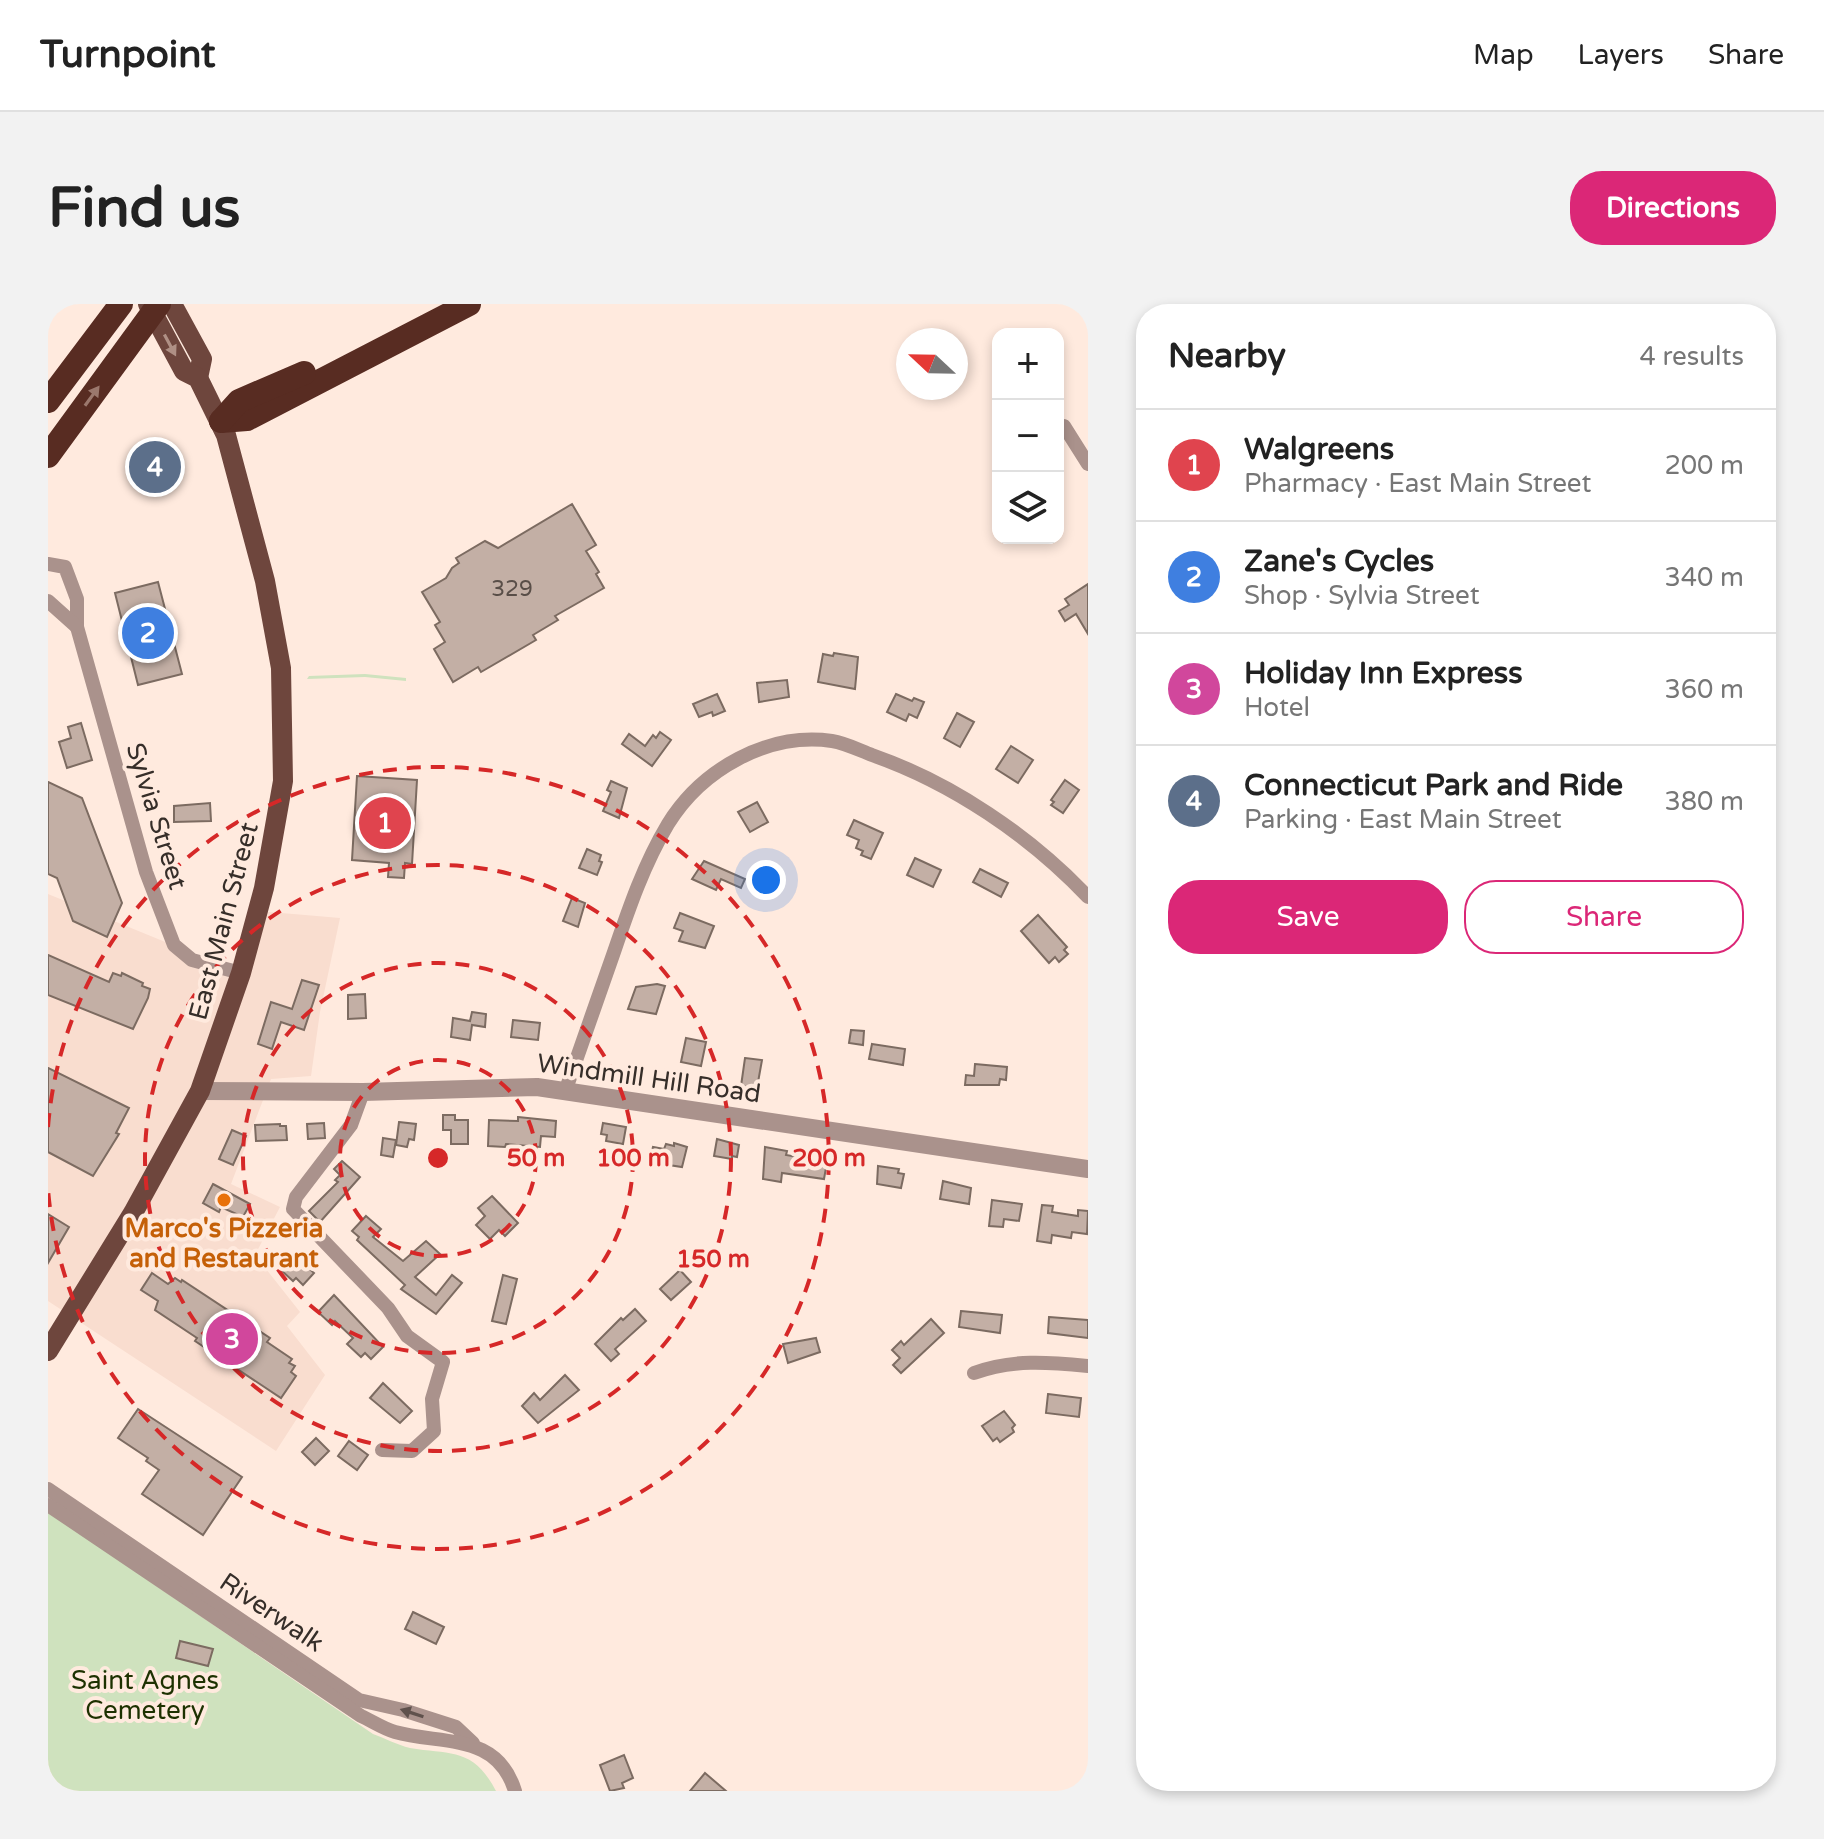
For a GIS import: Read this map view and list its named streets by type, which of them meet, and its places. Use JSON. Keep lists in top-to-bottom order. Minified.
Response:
{"streets":{"main road":["East Main Street"],"street":["Sylvia Street","Windmill Hill Road","Riverwalk"]},"crossings":[["Sylvia Street","East Main Street"],["East Main Street","Windmill Hill Road"]],"parks":["Saint Agnes Cemetery"],"places":["Marco's Pizzeria and Restaurant"],"house_numbers":["329"],"north":"left","page":{"header":"Turnpoint","nav":["Map","Layers","Share"],"buttons":["Directions",["Save","Share"]],"title":"Find us","heading":["Nearby","4 results"],"map_buttons":["+","−"],"list":[{"mark":"1","name":"Walgreens","note":"Pharmacy · East Main Street","value":"200 m"},{"mark":"2","name":"Zane's Cycles","note":"Shop · Sylvia Street","value":"340 m"},{"mark":"3","name":"Holiday Inn Express","note":"Hotel","value":"360 m"},{"mark":"4","name":"Connecticut Park and Ride","note":"Parking · East Main Street","value":"380 m"}],"pins":["4","2","1","3"]},"rings":["50 m","100 m","200 m","150 m"]}
